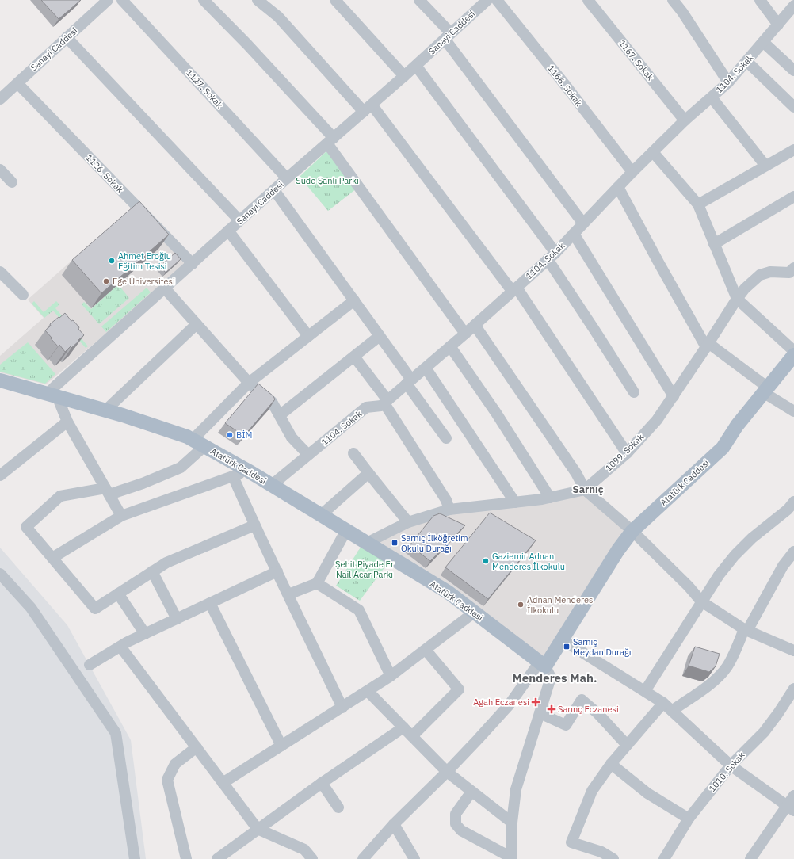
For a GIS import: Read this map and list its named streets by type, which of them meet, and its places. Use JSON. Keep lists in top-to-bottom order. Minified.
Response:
{"streets":{"main road":["Atatürk Caddesi"],"street":["Sanayi Caddesi","1167. Sokak","1104. Sokak","1166. Sokak","1127. Sokak","1126. Sokak","1099. Sokak","1010. Sokak"]},"crossings":[["Sanayi Caddesi","1127. Sokak"],["Sanayi Caddesi","1126. Sokak"],["Sanayi Caddesi","Atatürk Caddesi"],["1167. Sokak","1104. Sokak"],["1104. Sokak","1166. Sokak"],["1104. Sokak","Atatürk Caddesi"],["1099. Sokak","Atatürk Caddesi"]],"districts":["Sarnıç","Menderes Mah."],"parks":["Sude Şanlı Parkı","Şehit Piyade Er Nail Acar Parkı"],"places":{"other":["Ahmet Eroğlu Eğitim Tesisi","Ege Üniversitesi","BİM","Gaziemir Adnan Menderes İlkokulu","Adnan Menderes İlkokulu"],"transit":["Sarnıç İlköğretim Okulu Durağı","Sarnıç Meydan Durağı"],"health":["Agah Eczanesi","Sarınç Eczanesi"]}}
